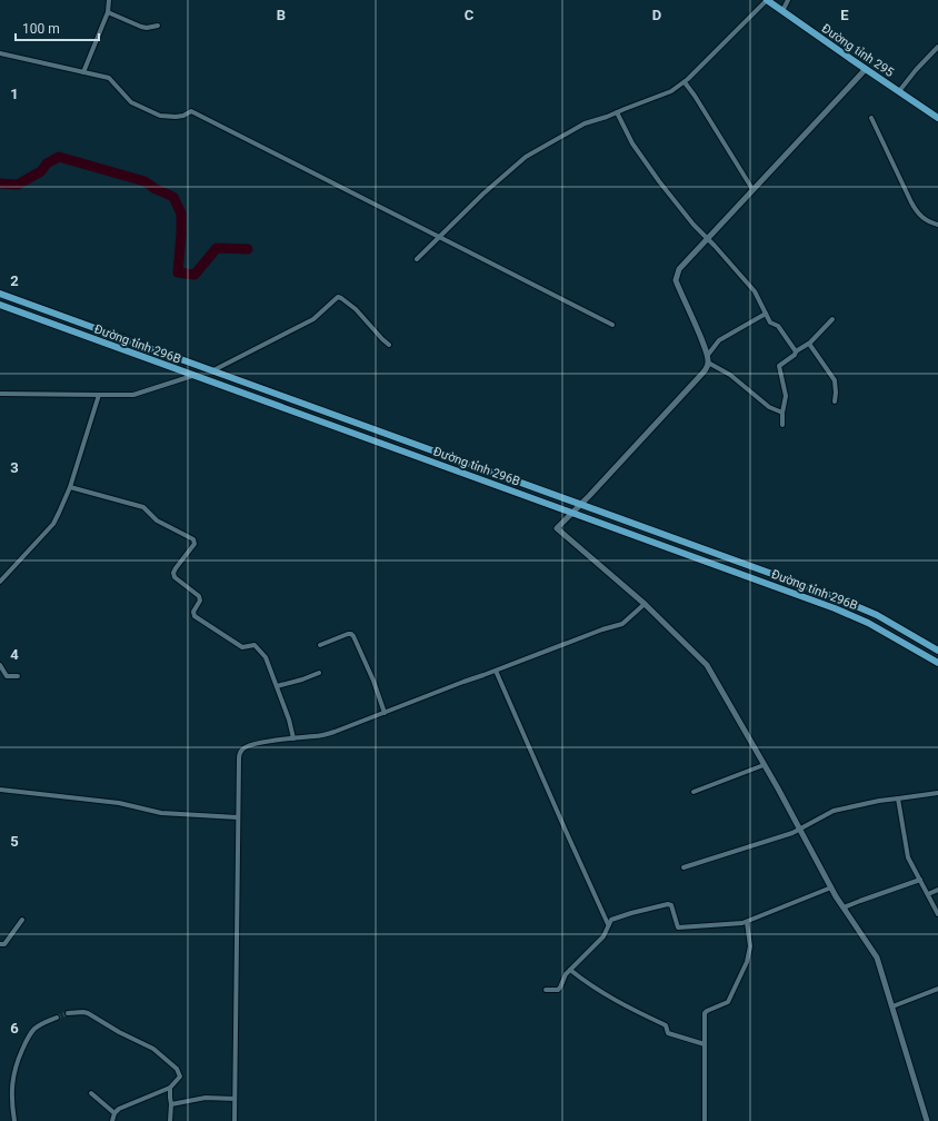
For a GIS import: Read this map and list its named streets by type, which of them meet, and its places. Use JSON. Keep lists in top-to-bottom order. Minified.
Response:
{"streets":{"main road":["Đường tỉnh 295","Đường tỉnh 296B"]},"scale_bar":"100 m","grid":{"columns":["B","C","D","E"],"rows":["1","2","3","4","5","6"]}}
